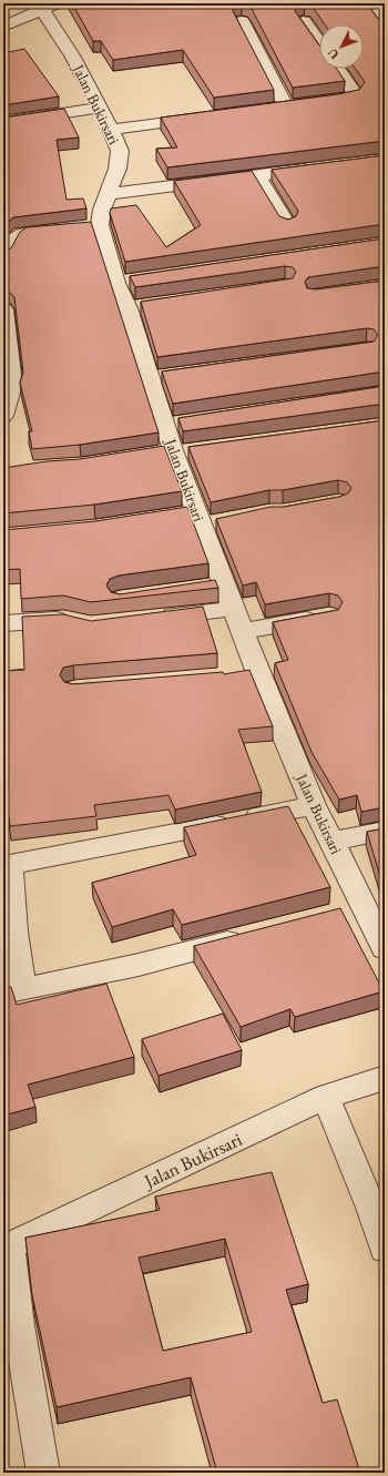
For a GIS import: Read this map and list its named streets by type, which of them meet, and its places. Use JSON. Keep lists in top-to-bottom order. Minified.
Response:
{"streets":{"street":["Jalan Bukirsari"]},"north":"bottom left"}
